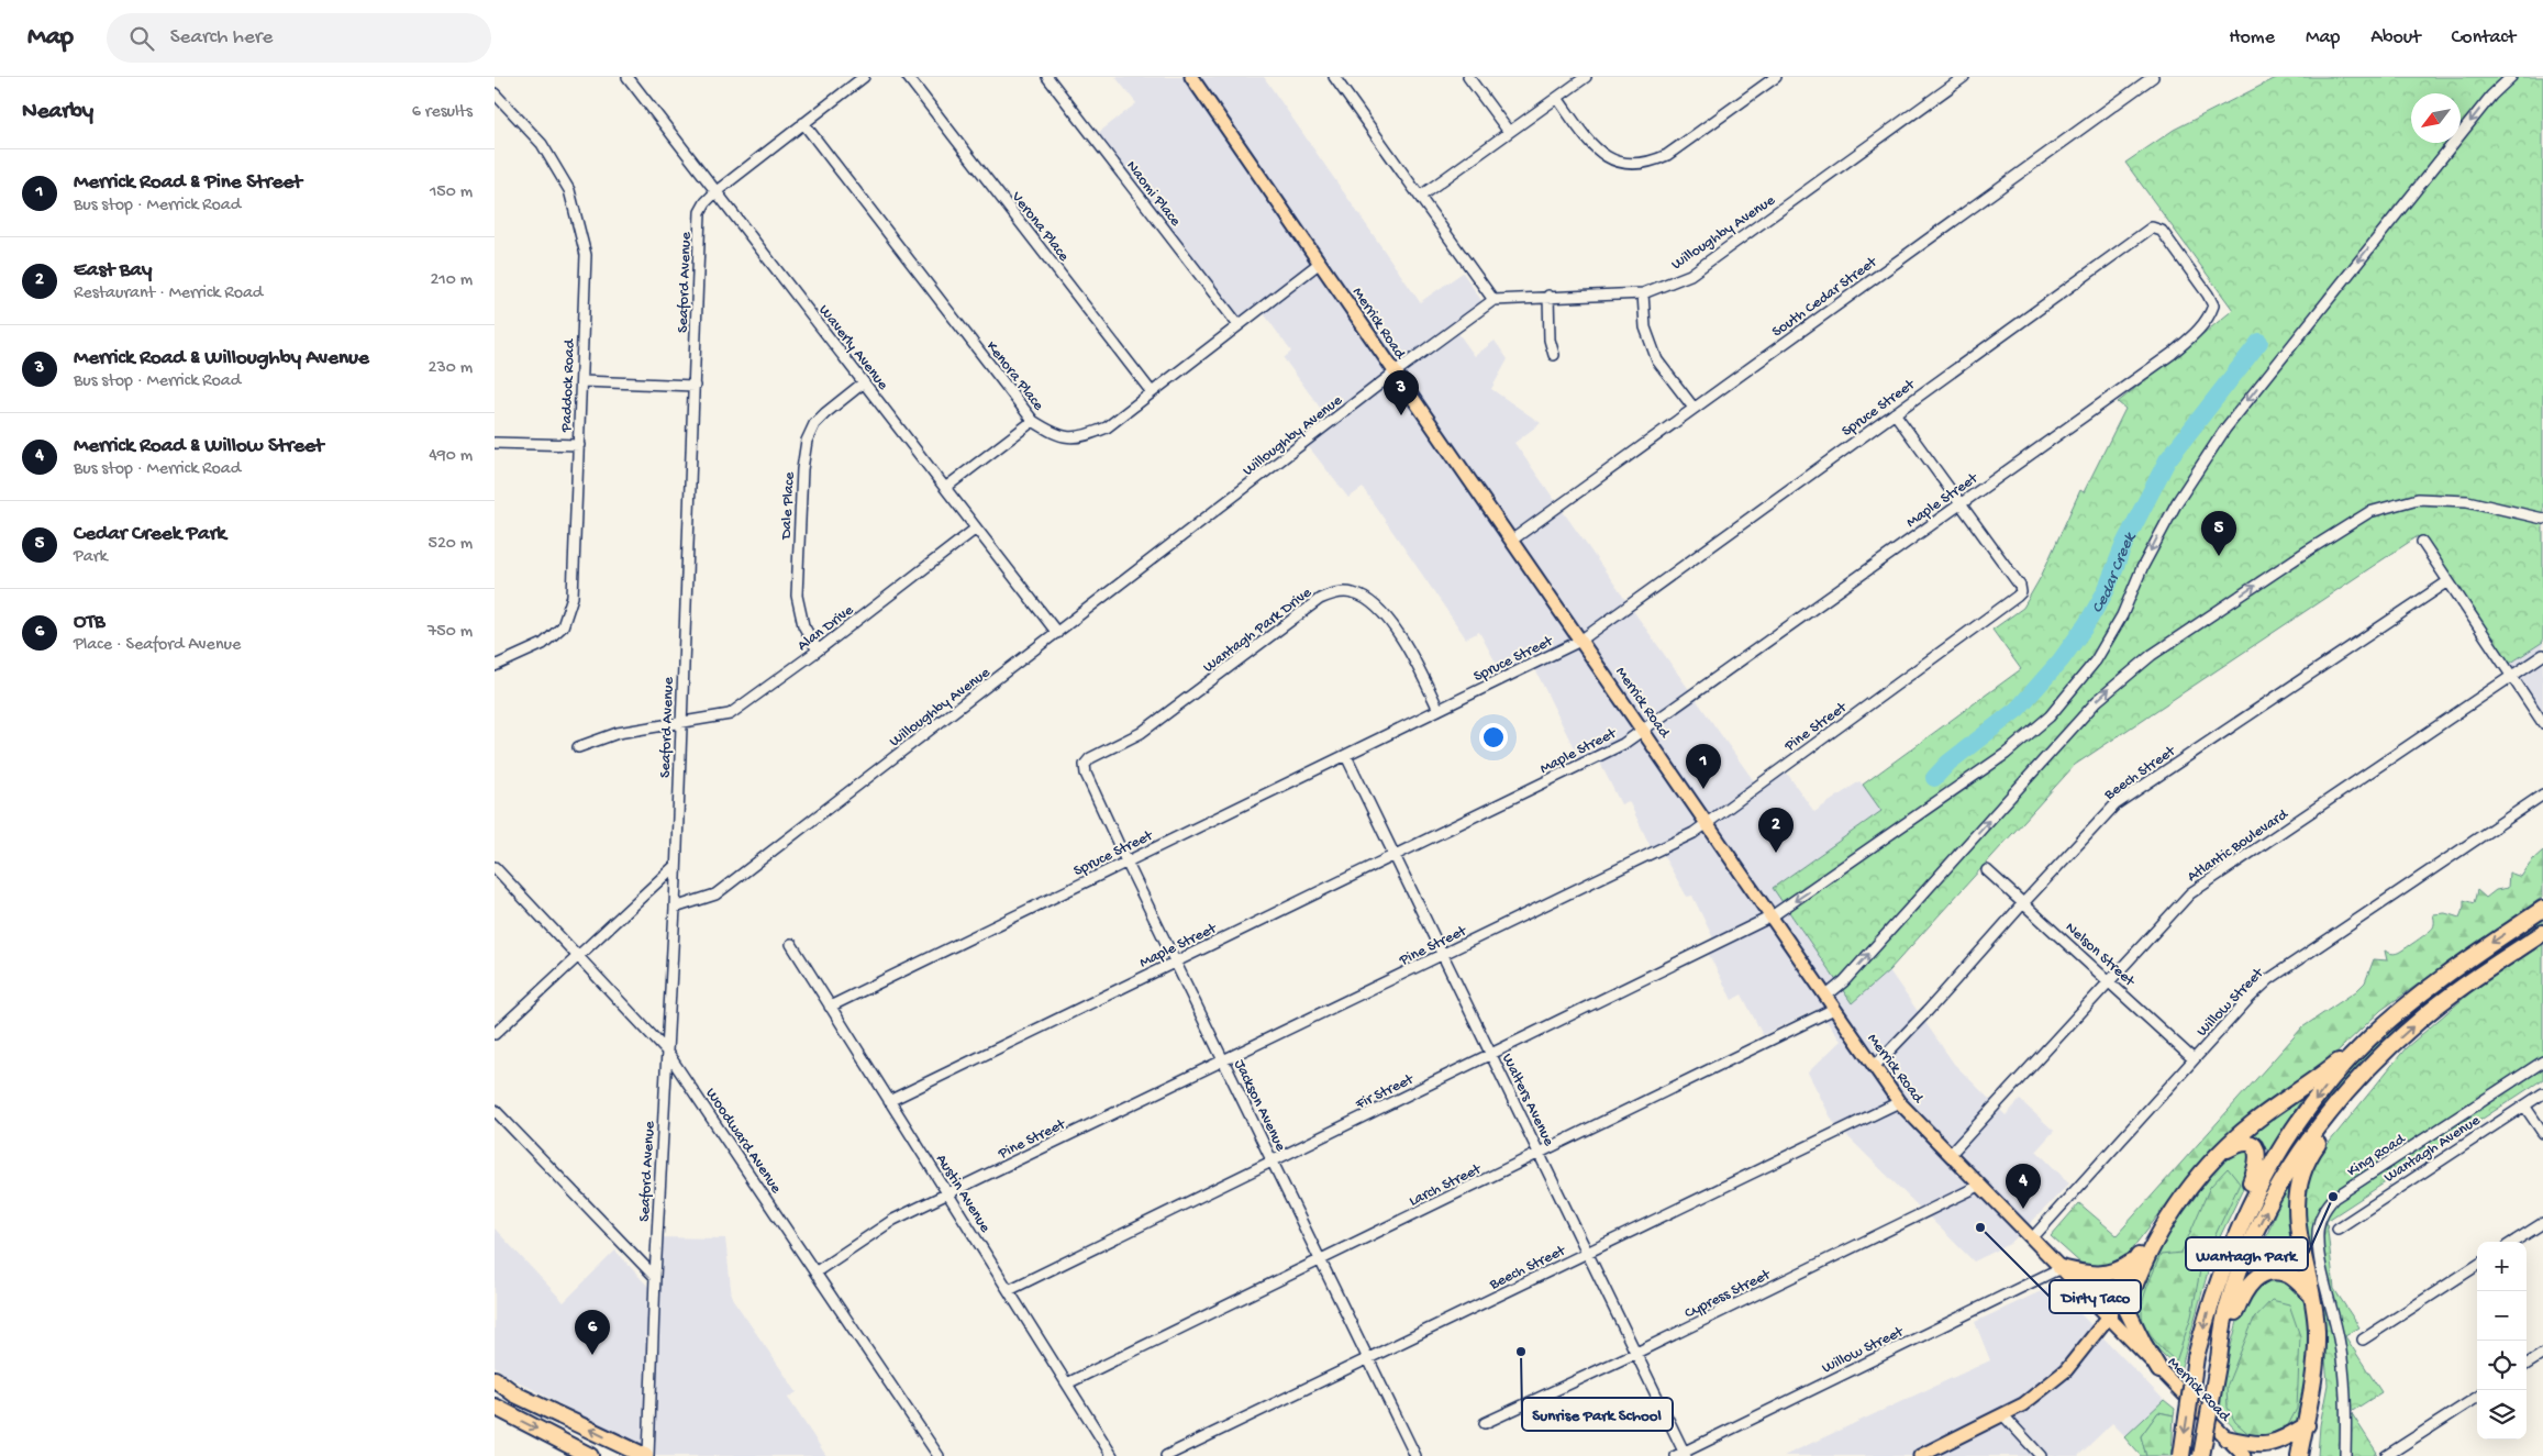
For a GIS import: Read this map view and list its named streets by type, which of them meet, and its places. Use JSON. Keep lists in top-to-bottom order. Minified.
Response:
{"streets":{"main road":["Merrick Road"],"street":["Naomi Place","Verona Place","Willoughby Avenue","Seaford Avenue","South Cedar Street","Waverly Avenue","Kenora Place","Paddock Road","Spruce Street","Maple Street","Dale Place","Alan Drive","Wantagh Park Drive","Pine Street","Beech Street","Atlantic Boulevard","Nelson Street","Willow Street","Fir Street","Walters Avenue","Jackson Avenue","Woodward Avenue","Wantagh Avenue","King Road","Larch Street","Austin Avenue","Cypress Street"]},"crossings":[["Naomi Place","Kenora Place"],["Verona Place","Kenora Place"],["Willoughby Avenue","Seaford Avenue"],["Willoughby Avenue","Merrick Road"],["Willoughby Avenue","Waverly Avenue"],["Seaford Avenue","Waverly Avenue"],["Seaford Avenue","Kenora Place"],["Seaford Avenue","Alan Drive"],["Seaford Avenue","Woodward Avenue"],["South Cedar Street","Merrick Road"],["Merrick Road","Kenora Place"],["Merrick Road","Spruce Street"],["Merrick Road","Maple Street"],["Merrick Road","Pine Street"],["Merrick Road","Beech Street"],["Merrick Road","Atlantic Boulevard"],["Merrick Road","Willow Street"],["Merrick Road","Fir Street"],["Merrick Road","Larch Street"],["Merrick Road","Cypress Street"],["Waverly Avenue","Dale Place"],["Waverly Avenue","Alan Drive"],["Spruce Street","Maple Street"],["Spruce Street","Wantagh Park Drive"],["Spruce Street","Walters Avenue"],["Spruce Street","Jackson Avenue"],["Spruce Street","Austin Avenue"],["Maple Street","Pine Street"],["Maple Street","Walters Avenue"],["Maple Street","Jackson Avenue"],["Maple Street","Austin Avenue"],["Dale Place","Alan Drive"],["Wantagh Park Drive","Jackson Avenue"],["Pine Street","Walters Avenue"],["Pine Street","Jackson Avenue"],["Pine Street","Woodward Avenue"],["Pine Street","Austin Avenue"],["Beech Street","Nelson Street"],["Beech Street","Walters Avenue"],["Beech Street","Jackson Avenue"],["Atlantic Boulevard","Nelson Street"],["Nelson Street","Willow Street"],["Willow Street","Walters Avenue"],["Fir Street","Walters Avenue"],["Fir Street","Jackson Avenue"],["Fir Street","Austin Avenue"],["Walters Avenue","Larch Street"],["Walters Avenue","Cypress Street"],["Jackson Avenue","Larch Street"],["Larch Street","Austin Avenue"]],"water":["Cedar Creek"],"places":["Wantagh Park","Dirty Taco","Sunrise Park School"],"north":"bottom left","page":{"header":"Map","search":"Search here","nav":["Home","Map","About","Contact"],"heading":["Nearby","6 results"],"list":[{"mark":"1","name":"Merrick Road & Pine Street","note":"Bus stop · Merrick Road","value":"150 m"},{"mark":"2","name":"East Bay","note":"Restaurant · Merrick Road","value":"210 m"},{"mark":"3","name":"Merrick Road & Willoughby Avenue","note":"Bus stop · Merrick Road","value":"230 m"},{"mark":"4","name":"Merrick Road & Willow Street","note":"Bus stop · Merrick Road","value":"490 m"},{"mark":"5","name":"Cedar Creek Park","note":"Park","value":"520 m"},{"mark":"6","name":"OTB","note":"Place · Seaford Avenue","value":"750 m"}],"pins":["3","5","1","2","4","6"],"map_buttons":["+","−"]}}
